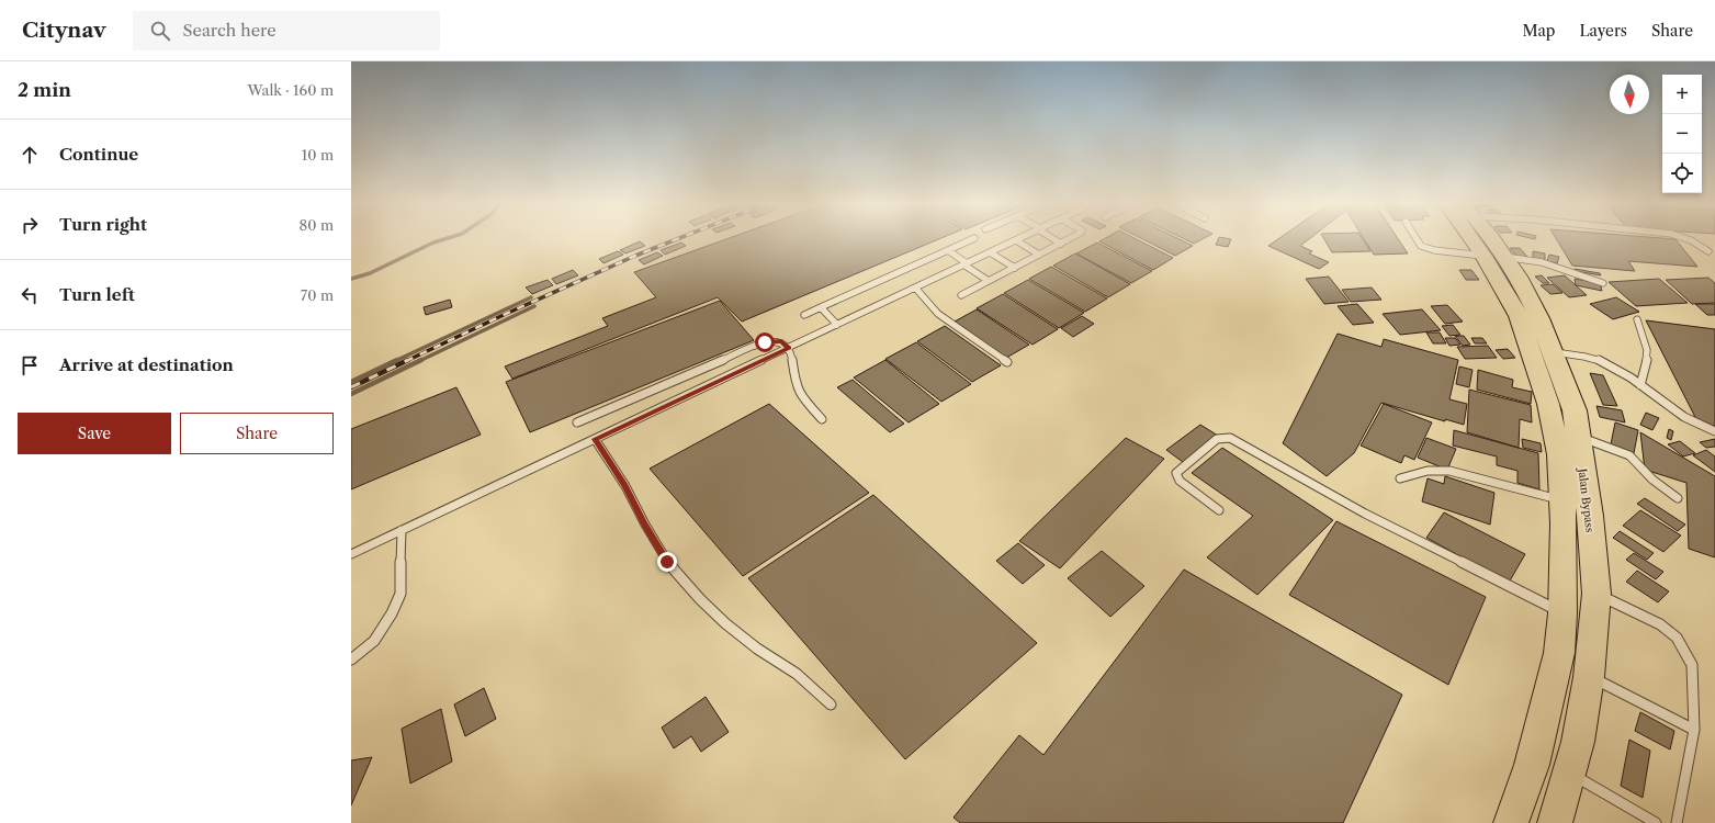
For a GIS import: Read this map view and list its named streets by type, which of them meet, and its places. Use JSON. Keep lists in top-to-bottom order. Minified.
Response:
{"streets":{"highway":["Jalan Bypass"]},"north":"bottom","page":{"header":"Citynav","search":"Search here","nav":["Map","Layers","Share"],"heading":["2 min","Walk · 160 m"],"map_buttons":["+","−"],"list":[["Continue","10 m"],["Turn right","80 m"],["Turn left","70 m"],"Arrive at destination"],"buttons":["Save","Share"]}}
